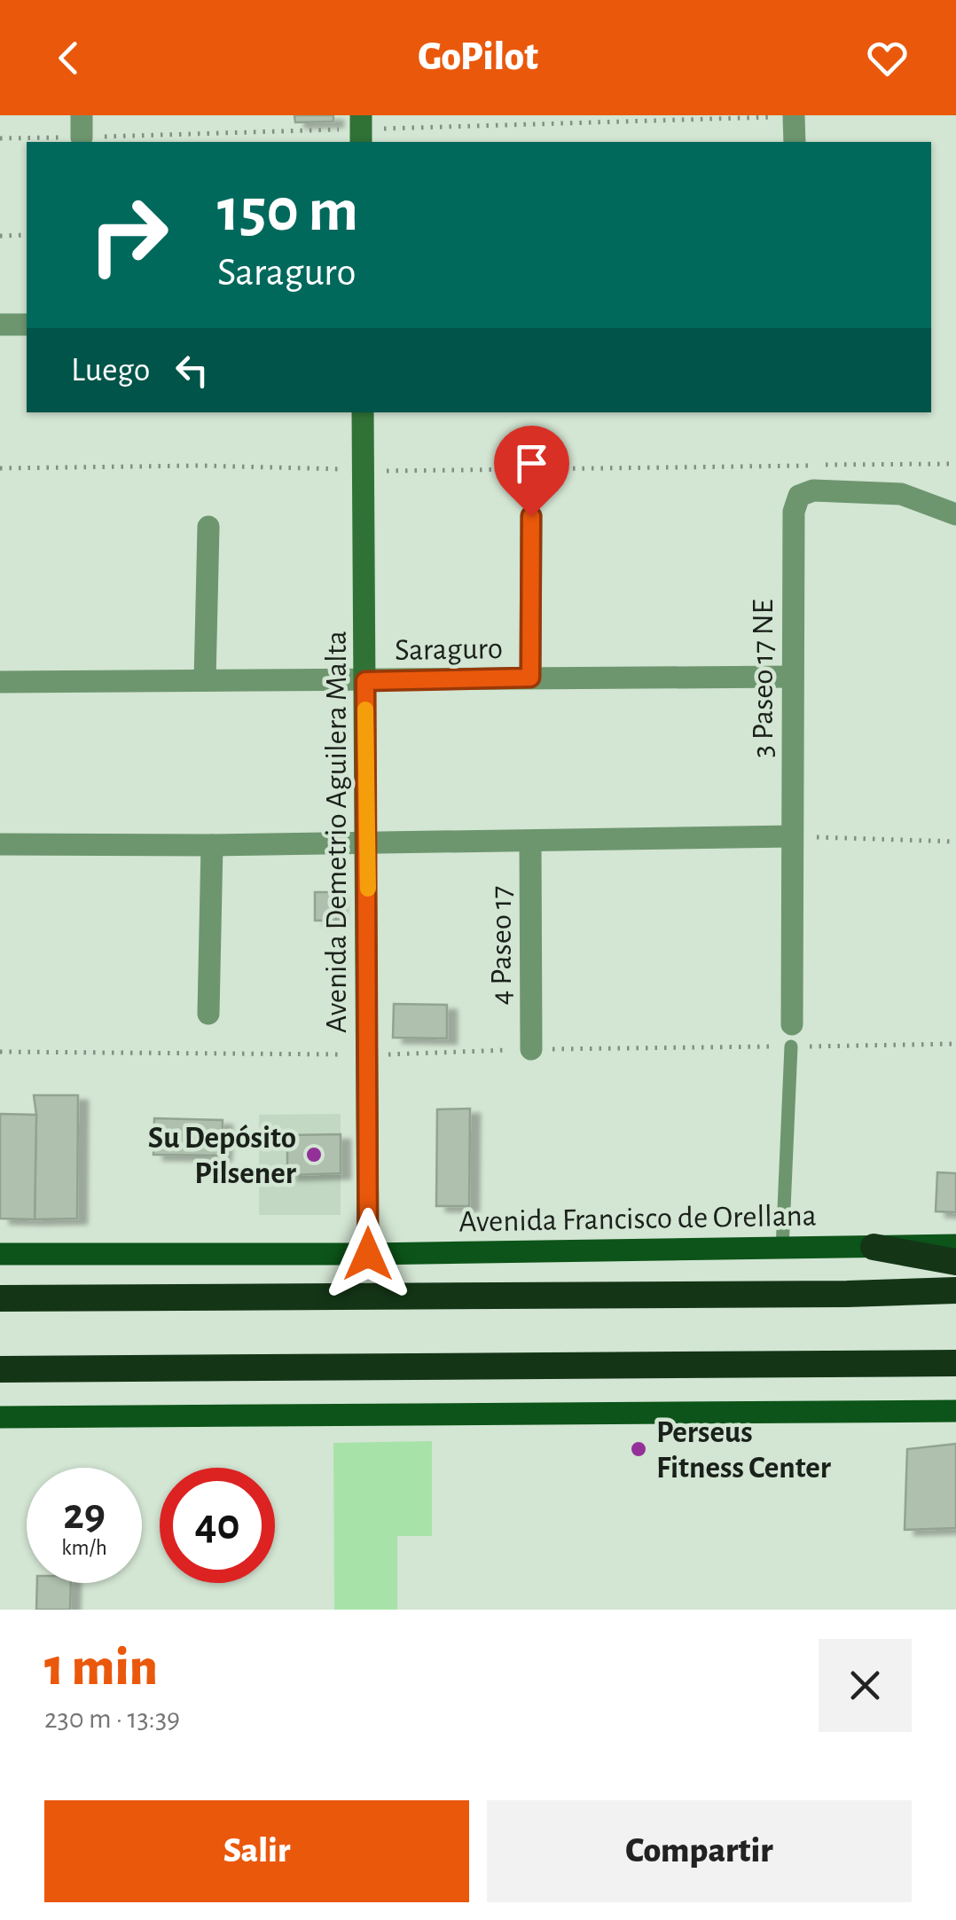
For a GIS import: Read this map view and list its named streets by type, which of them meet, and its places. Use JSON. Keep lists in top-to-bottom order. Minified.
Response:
{"streets":{"main road":["Avenida Francisco de Orellana"],"street":["Saraguro","3 Paseo 17 NE","Avenida Demetrio Aguilera Malta","4 Paseo 17"]},"crossings":[["Saraguro","3 Paseo 17 NE"],["Saraguro","Avenida Demetrio Aguilera Malta"],["3 Paseo 17 NE","Avenida Francisco de Orellana"],["Avenida Demetrio Aguilera Malta","Avenida Francisco de Orellana"]],"places":["Su Depósito Pilsener","Perseus Fitness Center"],"page":{"header":"GoPilot","turn":["150 m","Saraguro"],"then":"Luego","speed":"29 km/h","limit":"40","heading":["1 min","230 m · 13:39"],"buttons":["Salir","Compartir"]}}
